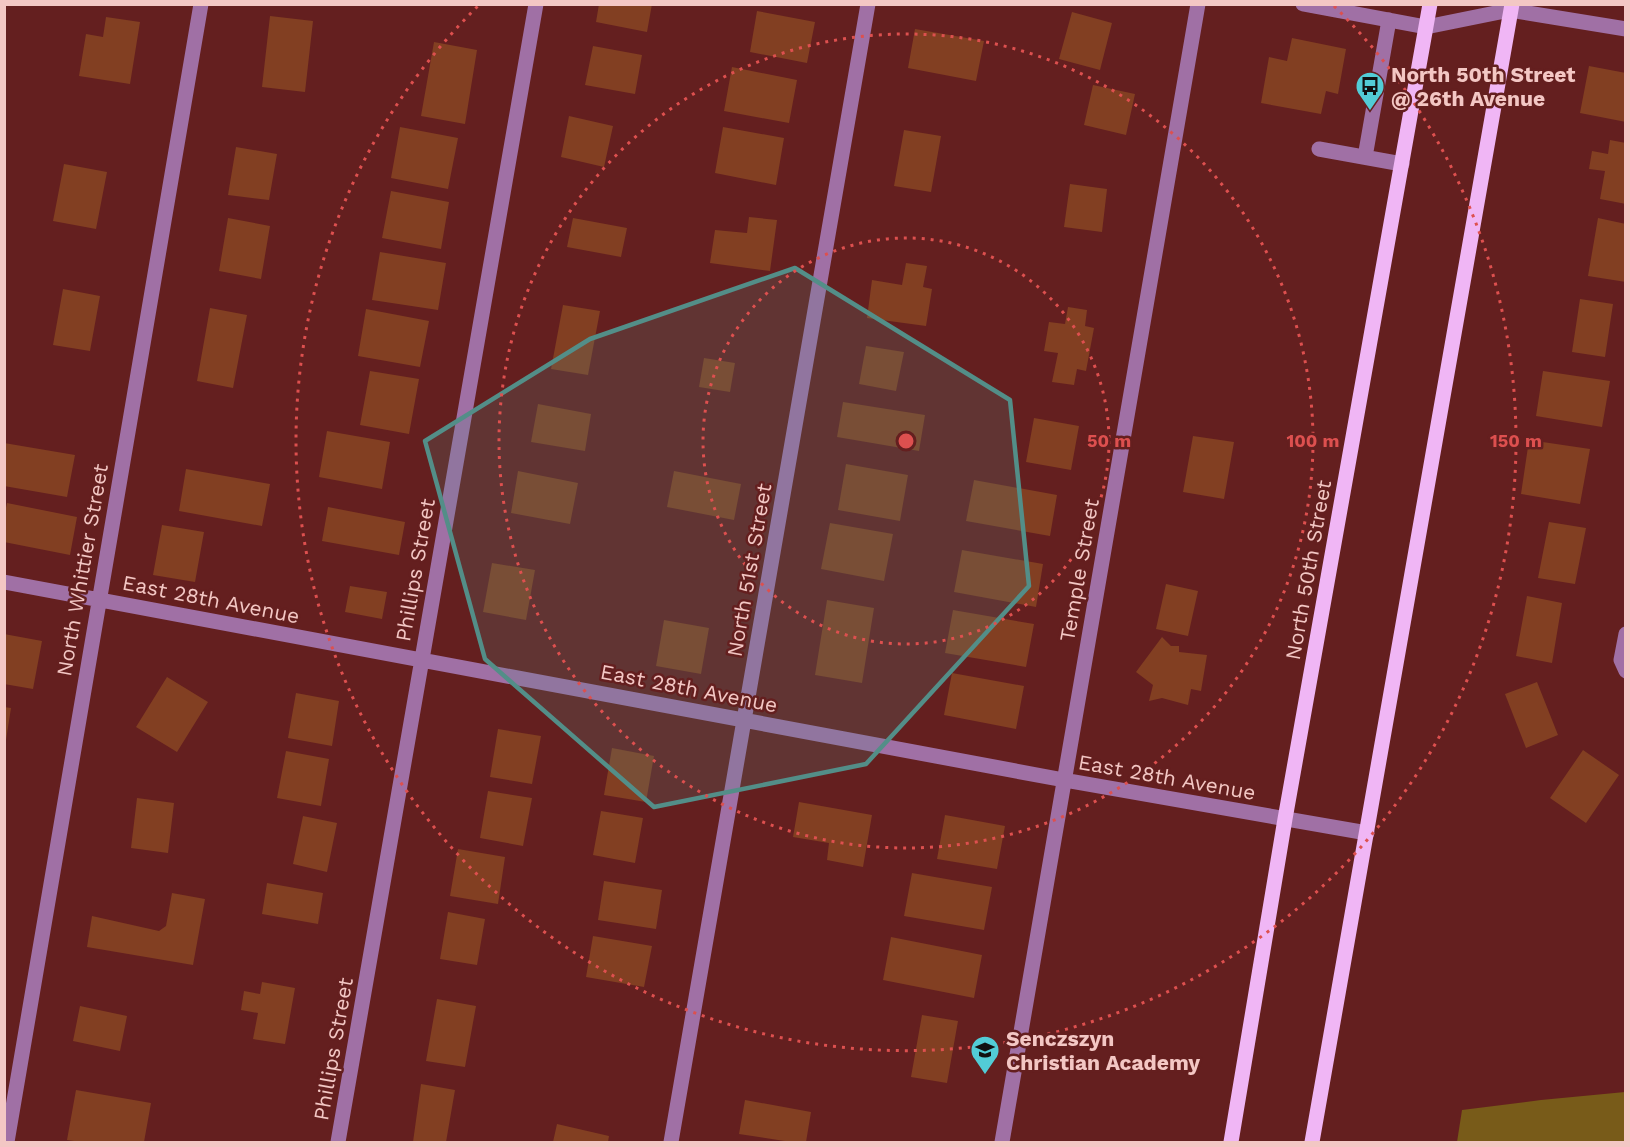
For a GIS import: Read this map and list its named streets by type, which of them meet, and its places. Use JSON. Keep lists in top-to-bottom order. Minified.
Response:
{"streets":{"main road":["North 50th Street"],"street":["North Whittier Street","Phillips Street","North 51st Street","Temple Street","East 28th Avenue"]},"crossings":[["North Whittier Street","East 28th Avenue"],["Phillips Street","East 28th Avenue"],["North 51st Street","East 28th Avenue"],["Temple Street","East 28th Avenue"],["North 50th Street","East 28th Avenue"]],"places":{"bus stop":["North 50th Street @ 26th Avenue"],"school or university":["Senczszyn Christian Academy"]},"rings":["50 m","100 m","150 m"]}
